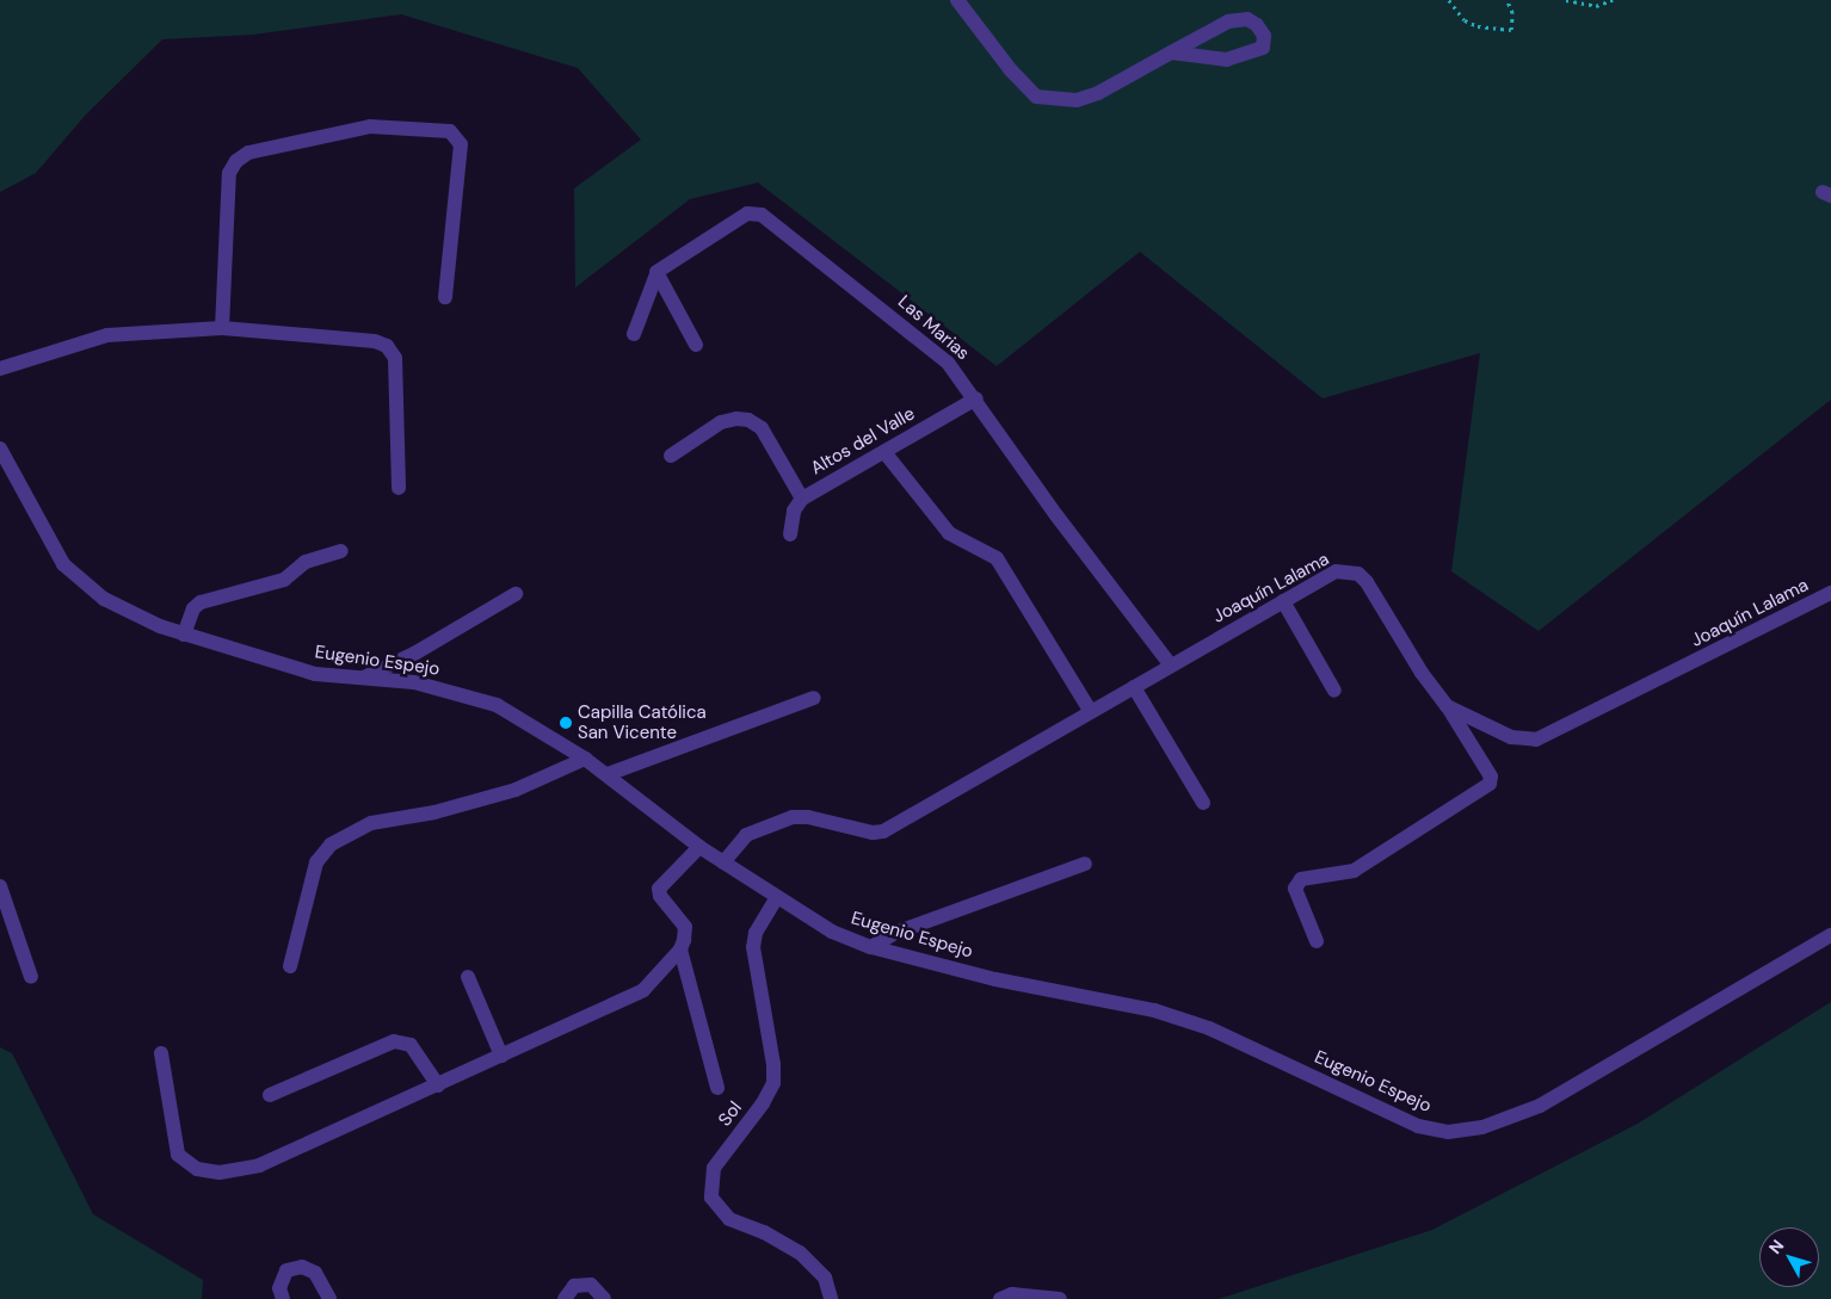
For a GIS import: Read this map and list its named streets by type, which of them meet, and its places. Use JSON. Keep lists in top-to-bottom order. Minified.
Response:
{"streets":{"street":["Las Marias","Altos del Valle","Joaquín Lalama","Eugenio Espejo","Sol"]},"crossings":[["Las Marias","Altos del Valle"],["Las Marias","Joaquín Lalama"],["Joaquín Lalama","Eugenio Espejo"],["Eugenio Espejo","Sol"]],"places":["Capilla Católica San Vicente"],"north":"top left"}
